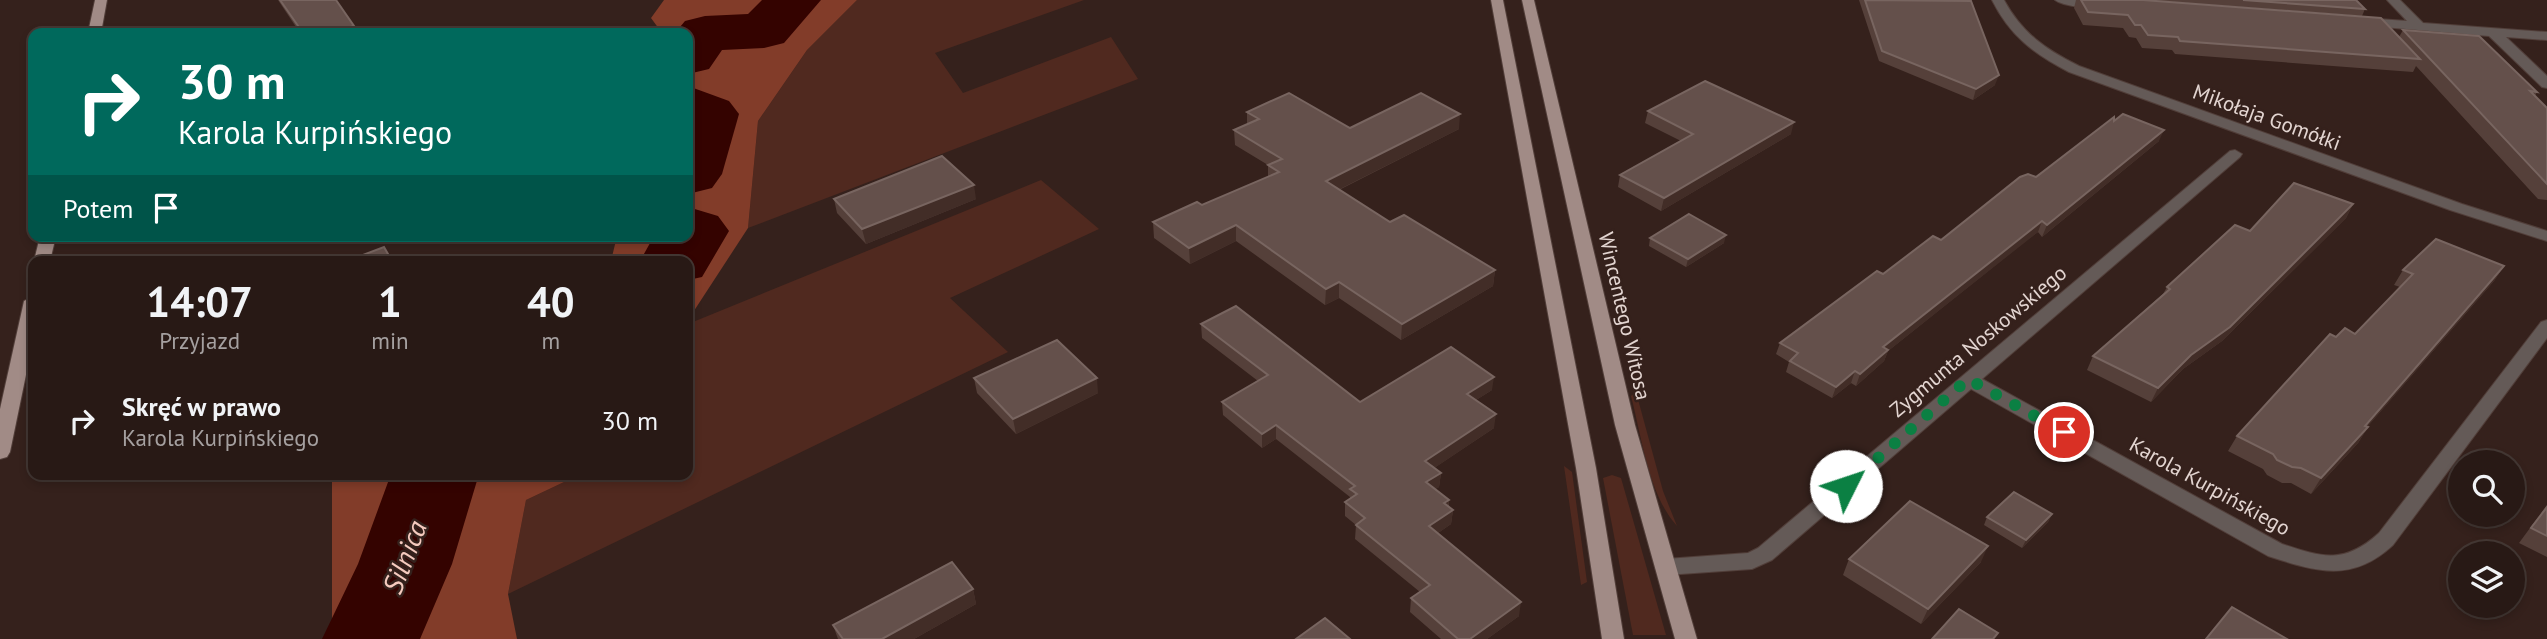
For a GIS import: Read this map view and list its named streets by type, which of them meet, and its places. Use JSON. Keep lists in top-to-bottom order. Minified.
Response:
{"streets":{"main road":["Wincentego Witosa"],"street":["Mikołaja Gomółki","Zygmunta Noskowskiego","Karola Kurpińskiego"]},"crossings":[["Wincentego Witosa","Zygmunta Noskowskiego"],["Zygmunta Noskowskiego","Karola Kurpińskiego"]],"water":["Silnica"],"page":{"turn":["30 m","Karola Kurpińskiego"],"then":"Potem","eta":["14:07","Przyjazd","1","min","40","m"],"list":[{"name":"Skręć w prawo","note":"Karola Kurpińskiego","value":"30 m"}]}}
